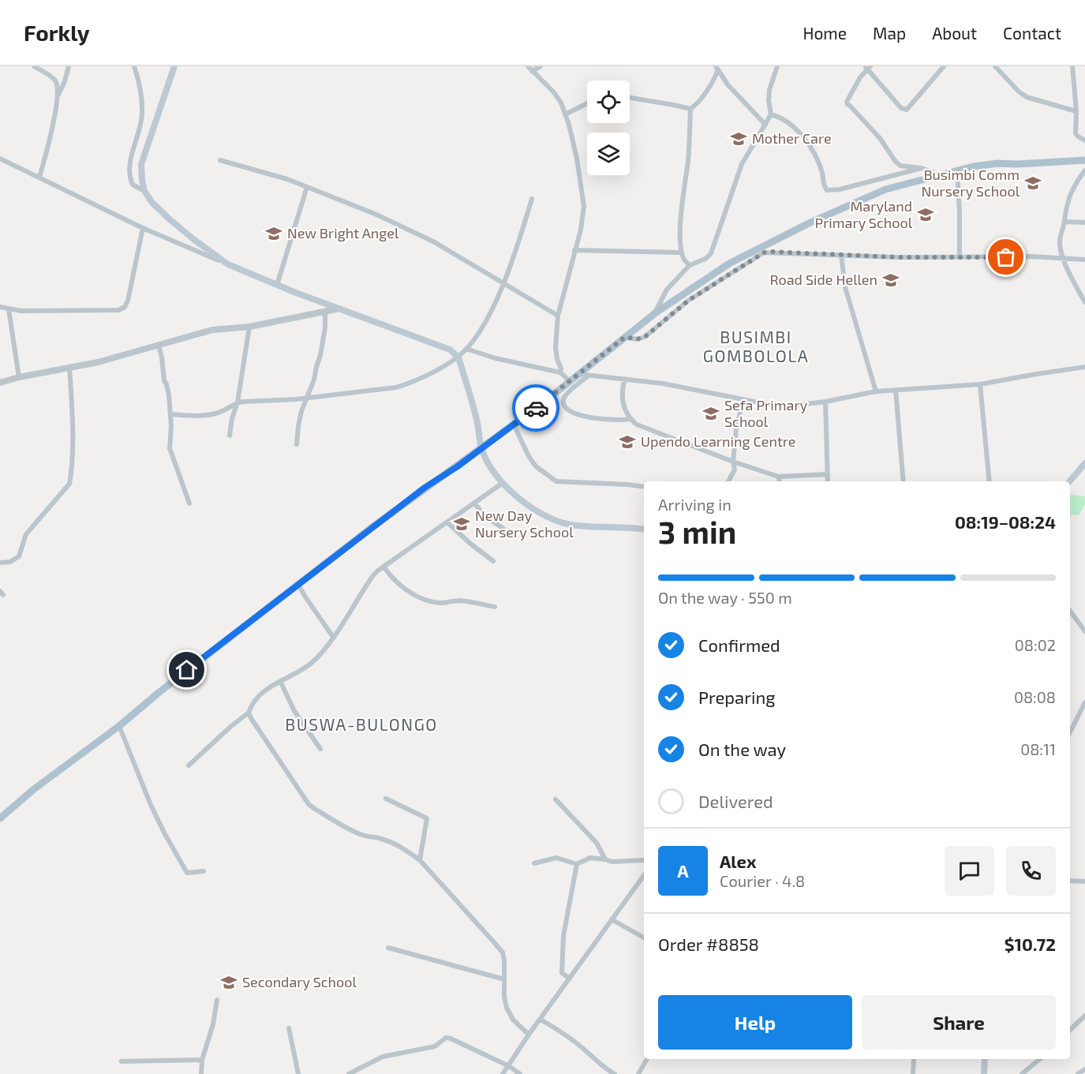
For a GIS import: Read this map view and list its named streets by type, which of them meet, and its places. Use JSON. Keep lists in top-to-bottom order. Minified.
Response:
{"districts":["BUSIMBI GOMBOLOLA","BUSWA-BULONGO"],"places":{"school or university":["Mother Care","Busimbi Comm Nursery School","Maryland Primary School","New Bright Angel","Road Side Hellen","Sefa Primary School","Upendo Learning Centre","New Day Nursery School","Secondary School"]},"page":{"header":"Forkly","nav":["Home","Map","About","Contact"],"heading":["3 min","Arriving in","08:19–08:24"],"panel":["Alex","Courier · 4.8","Order #8858","$10.72"],"bar":"On the way · 550 m","list":[["Confirmed","08:02"],["Preparing","08:08"],["On the way","08:11"],"Delivered"],"round":"A","buttons":["Help","Share"]}}
